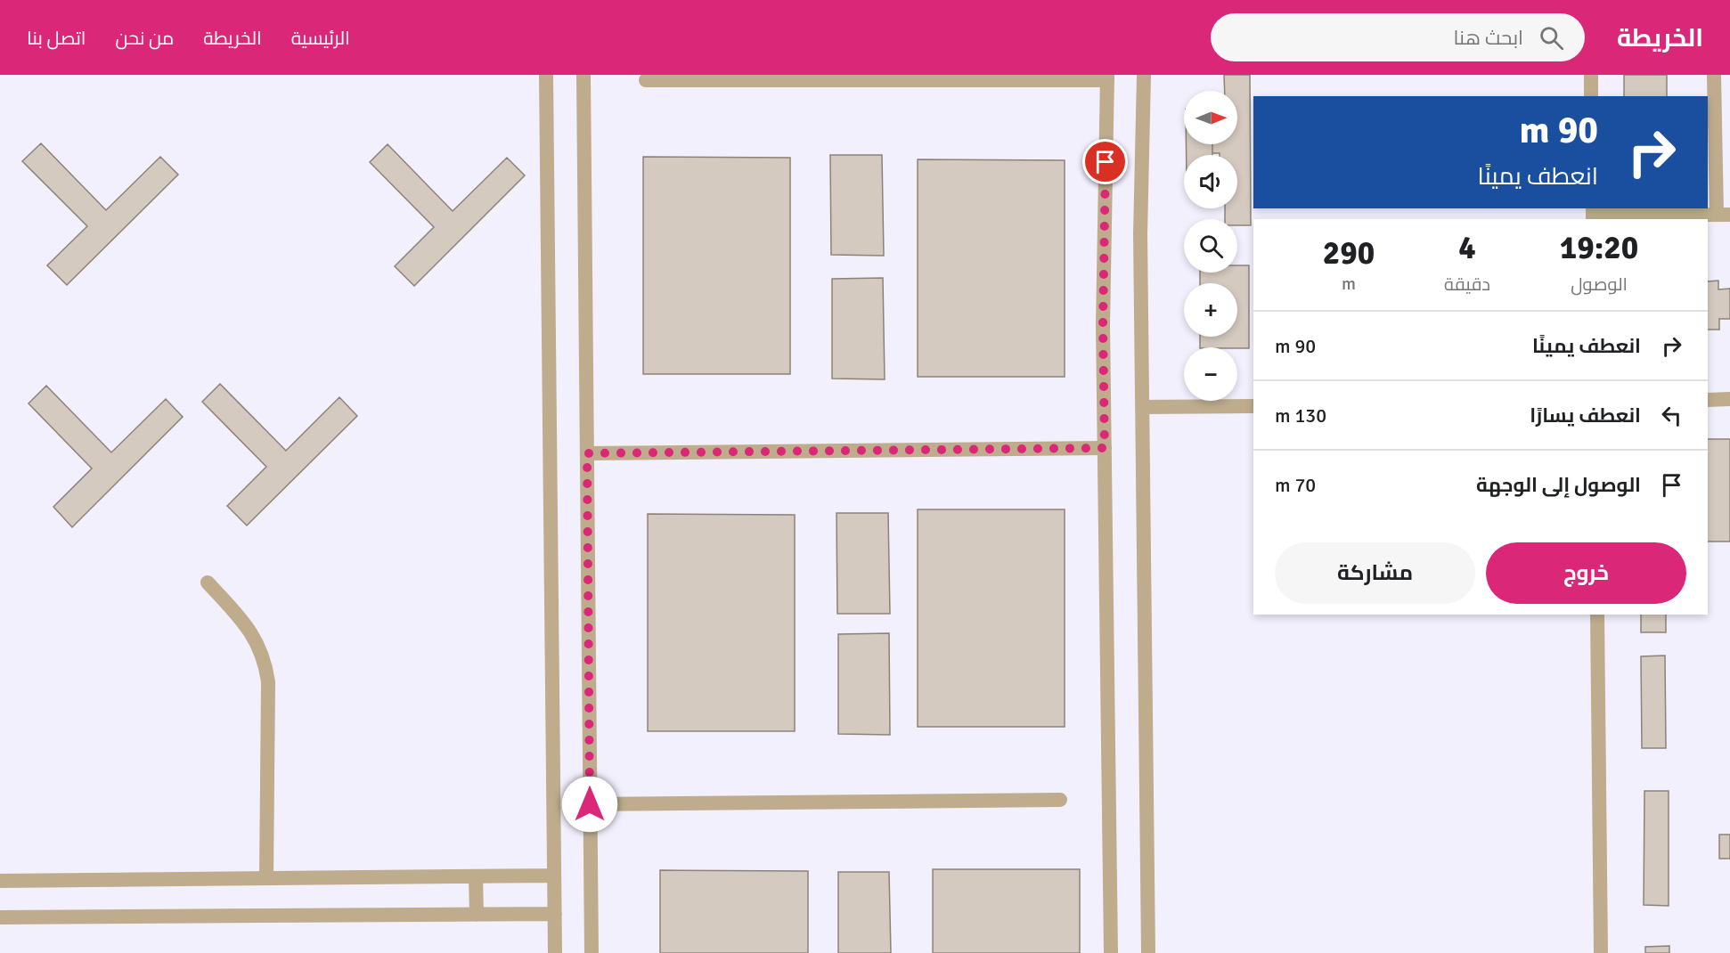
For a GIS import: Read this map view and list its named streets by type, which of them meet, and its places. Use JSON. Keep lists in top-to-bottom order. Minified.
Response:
{"north":"right","page":{"header":"الخريطة","search":"ابحث هنا","nav":["الرئيسية","الخريطة","من نحن","اتصل بنا"],"map_buttons":["+","−"],"turn":["90 m","انعطف يمينًا"],"eta":["19:20","الوصول","4","دقيقة","290","m"],"list":[{"name":"انعطف يمينًا","value":"90 m"},{"name":"انعطف يسارًا","value":"130 m"},{"name":"الوصول إلى الوجهة","value":"70 m"}],"buttons":["خروج","مشاركة"]}}
